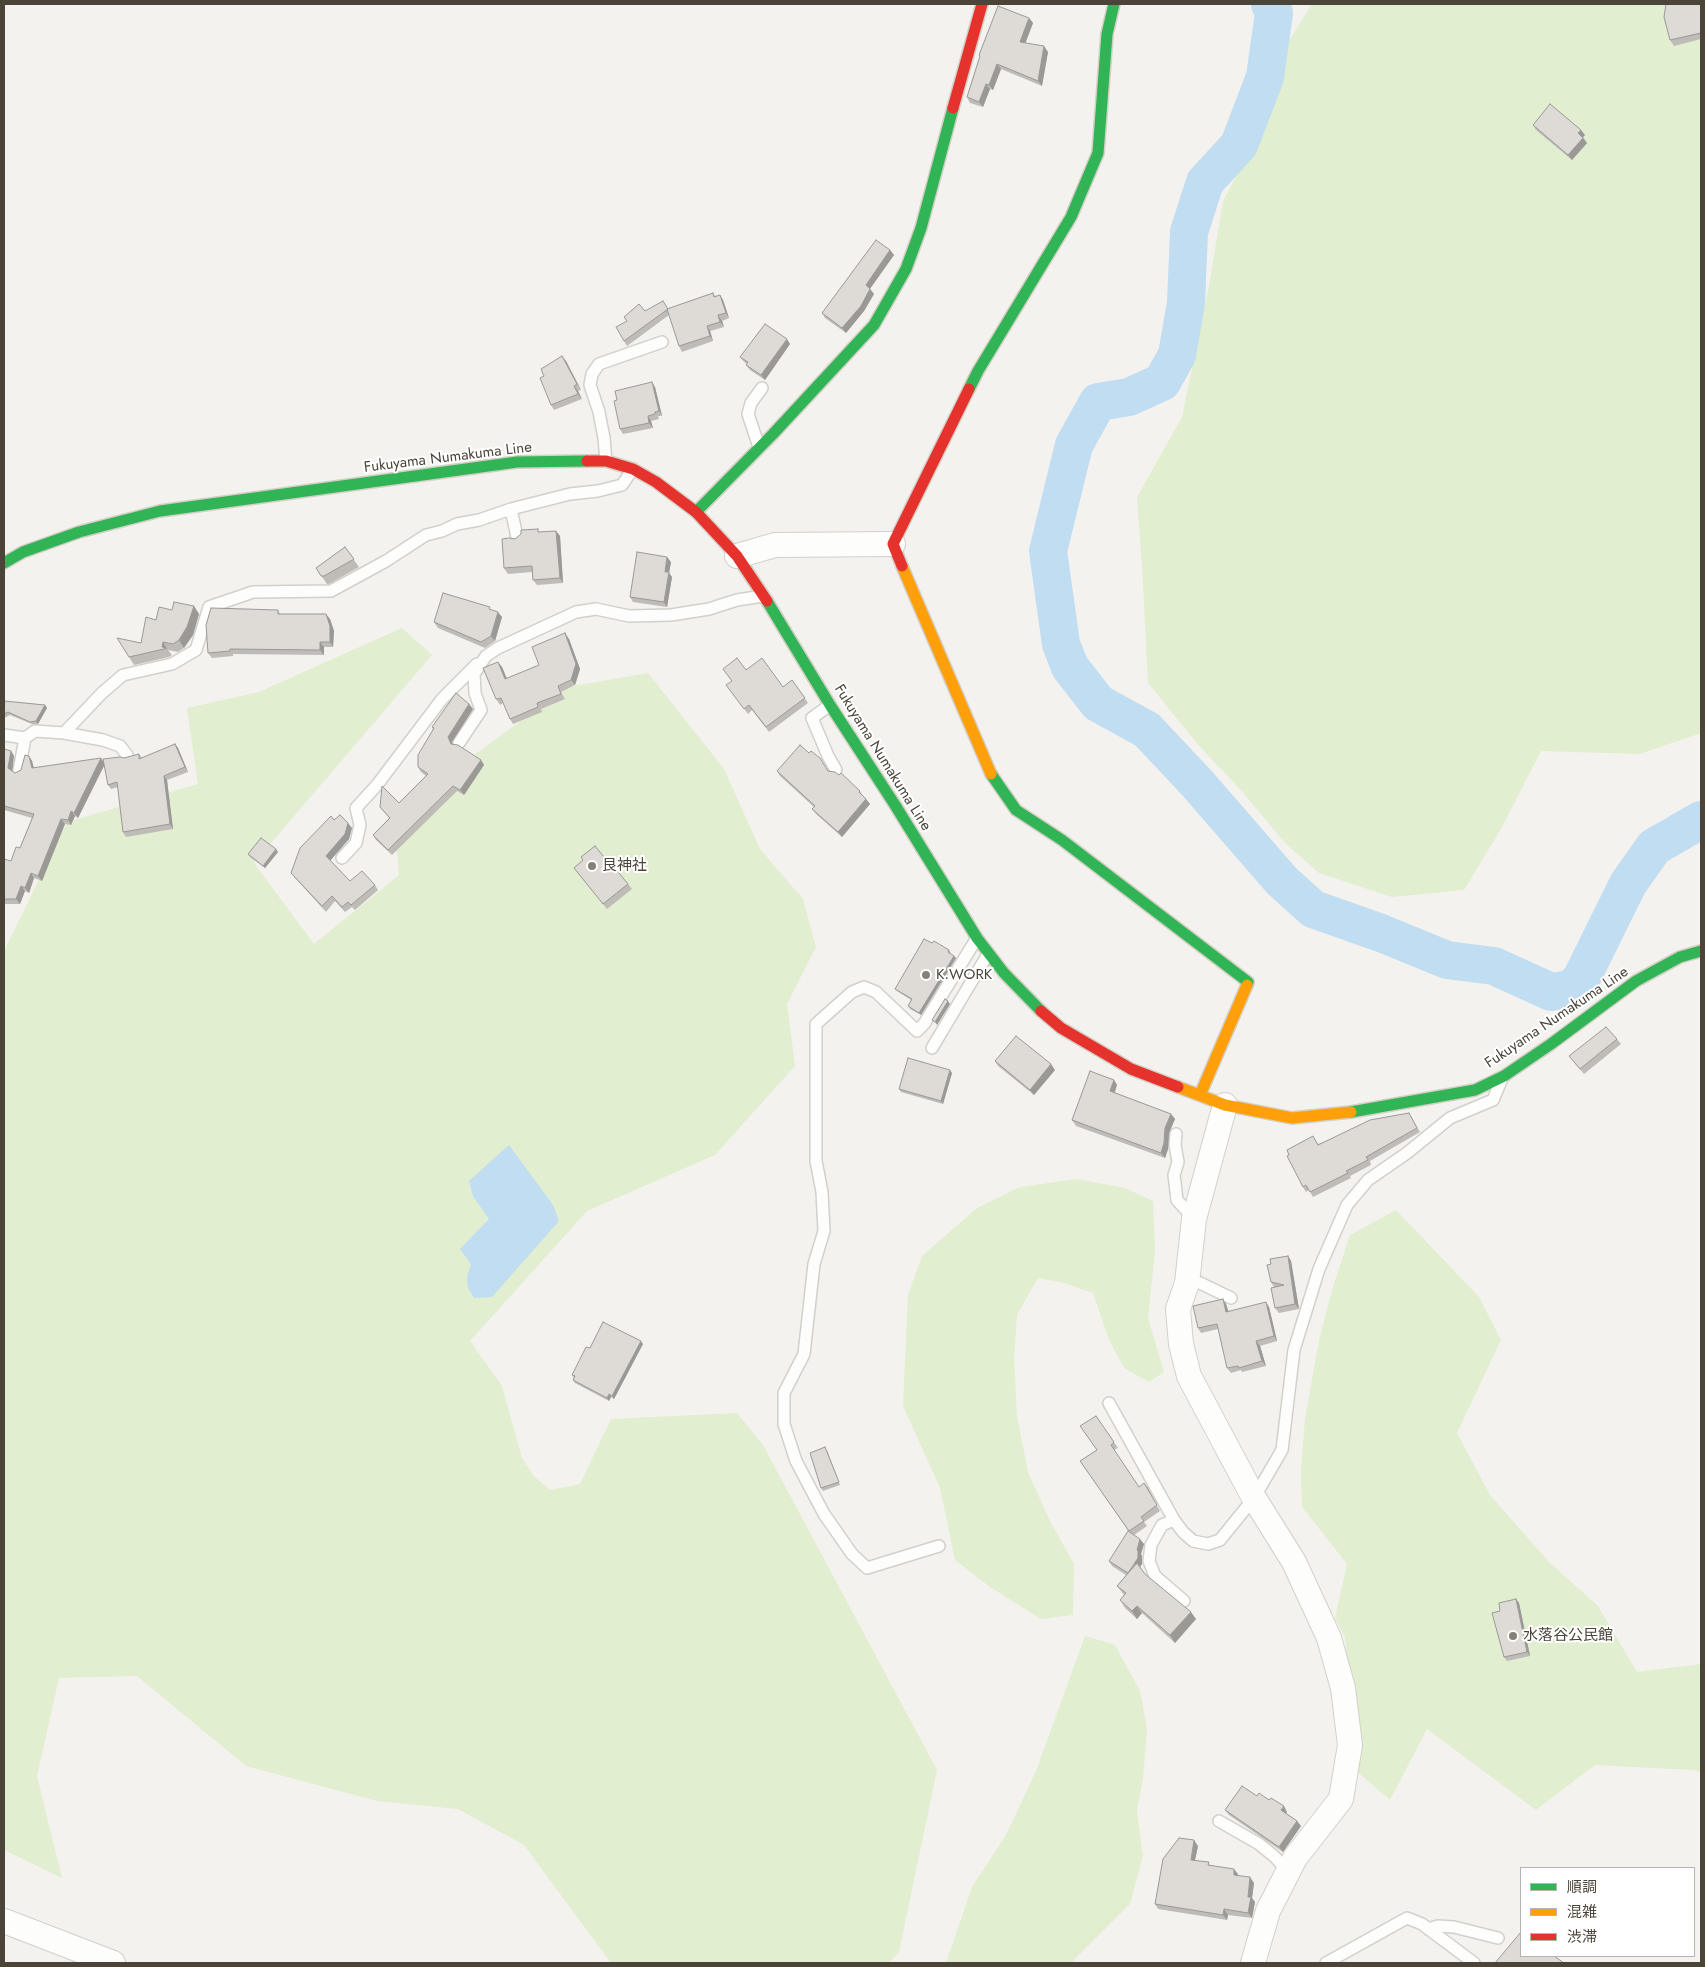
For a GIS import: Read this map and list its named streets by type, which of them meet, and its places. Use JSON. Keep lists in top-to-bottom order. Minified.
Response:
{"streets":{"main road":["Fukuyama Numakuma Line"]},"places":["艮神社","K.WORK","水落谷公民館"],"legend":["順調","混雑","渋滞"]}
